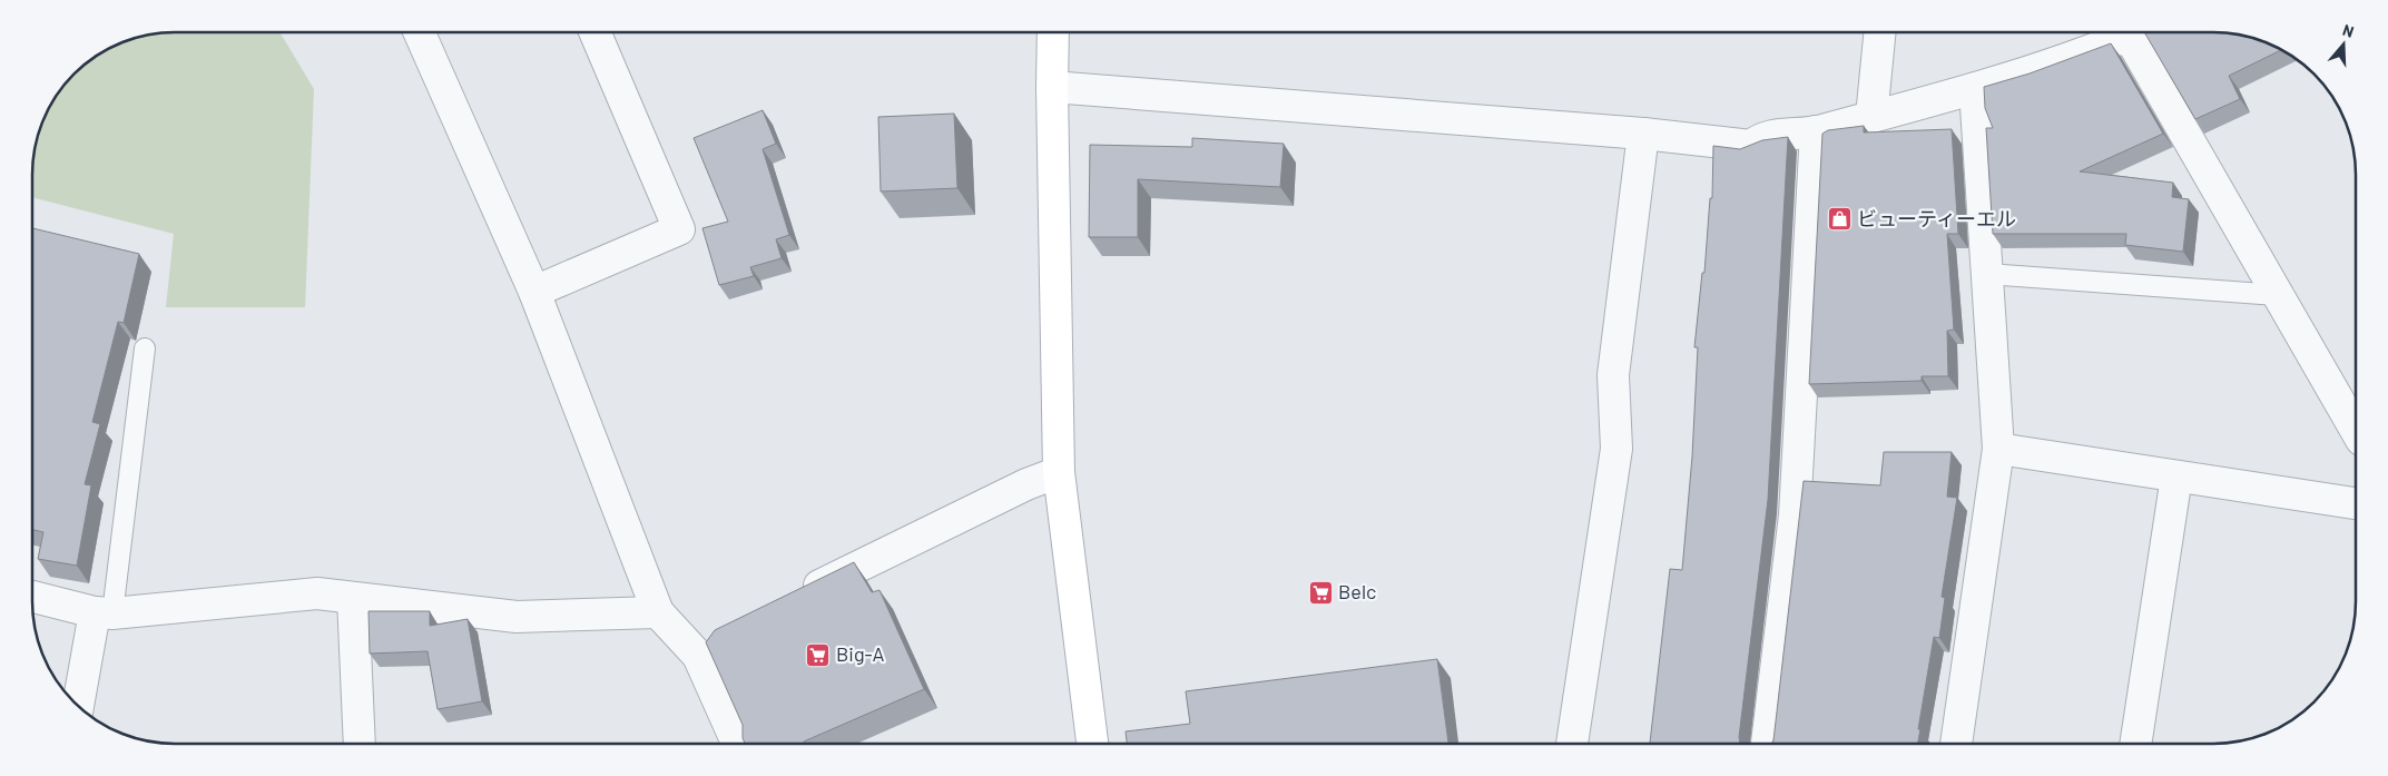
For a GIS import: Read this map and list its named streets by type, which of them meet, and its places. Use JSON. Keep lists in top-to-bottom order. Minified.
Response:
{"places":{"shop":["ビューティーエル"],"supermarket":["Belc","Big-A"]},"north":"top"}
